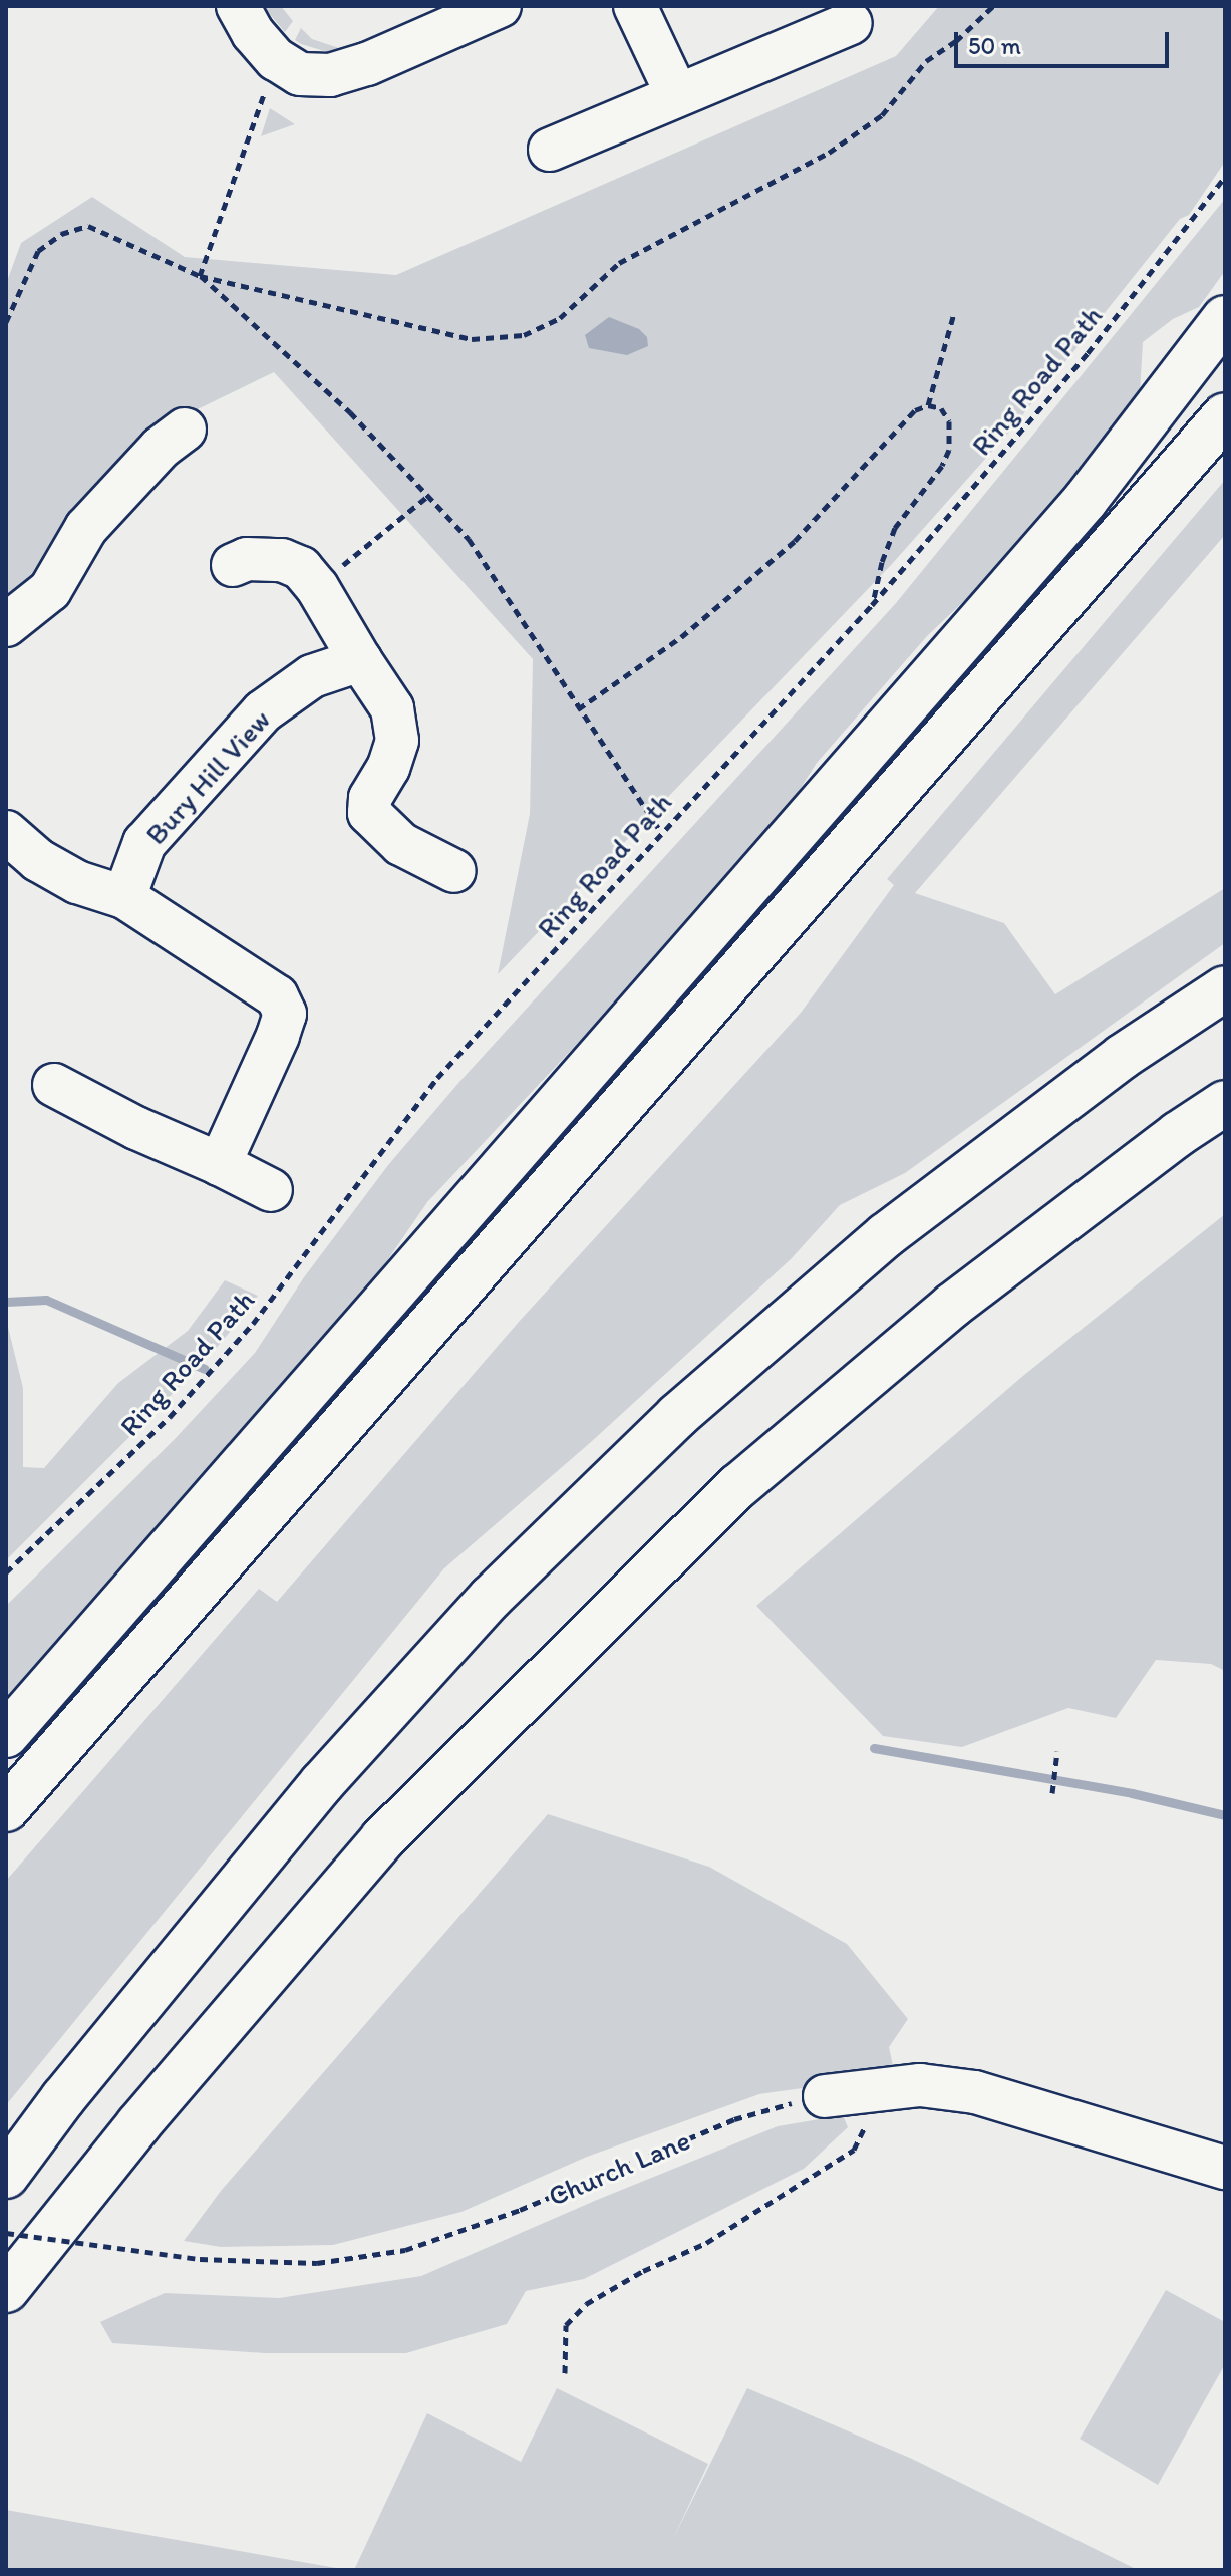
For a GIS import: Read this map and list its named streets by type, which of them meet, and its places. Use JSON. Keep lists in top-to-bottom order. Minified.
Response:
{"streets":{"street":["Bury Hill View"],"path":["Ring Road Path","Church Lane"]},"scale_bar":"50 m"}
